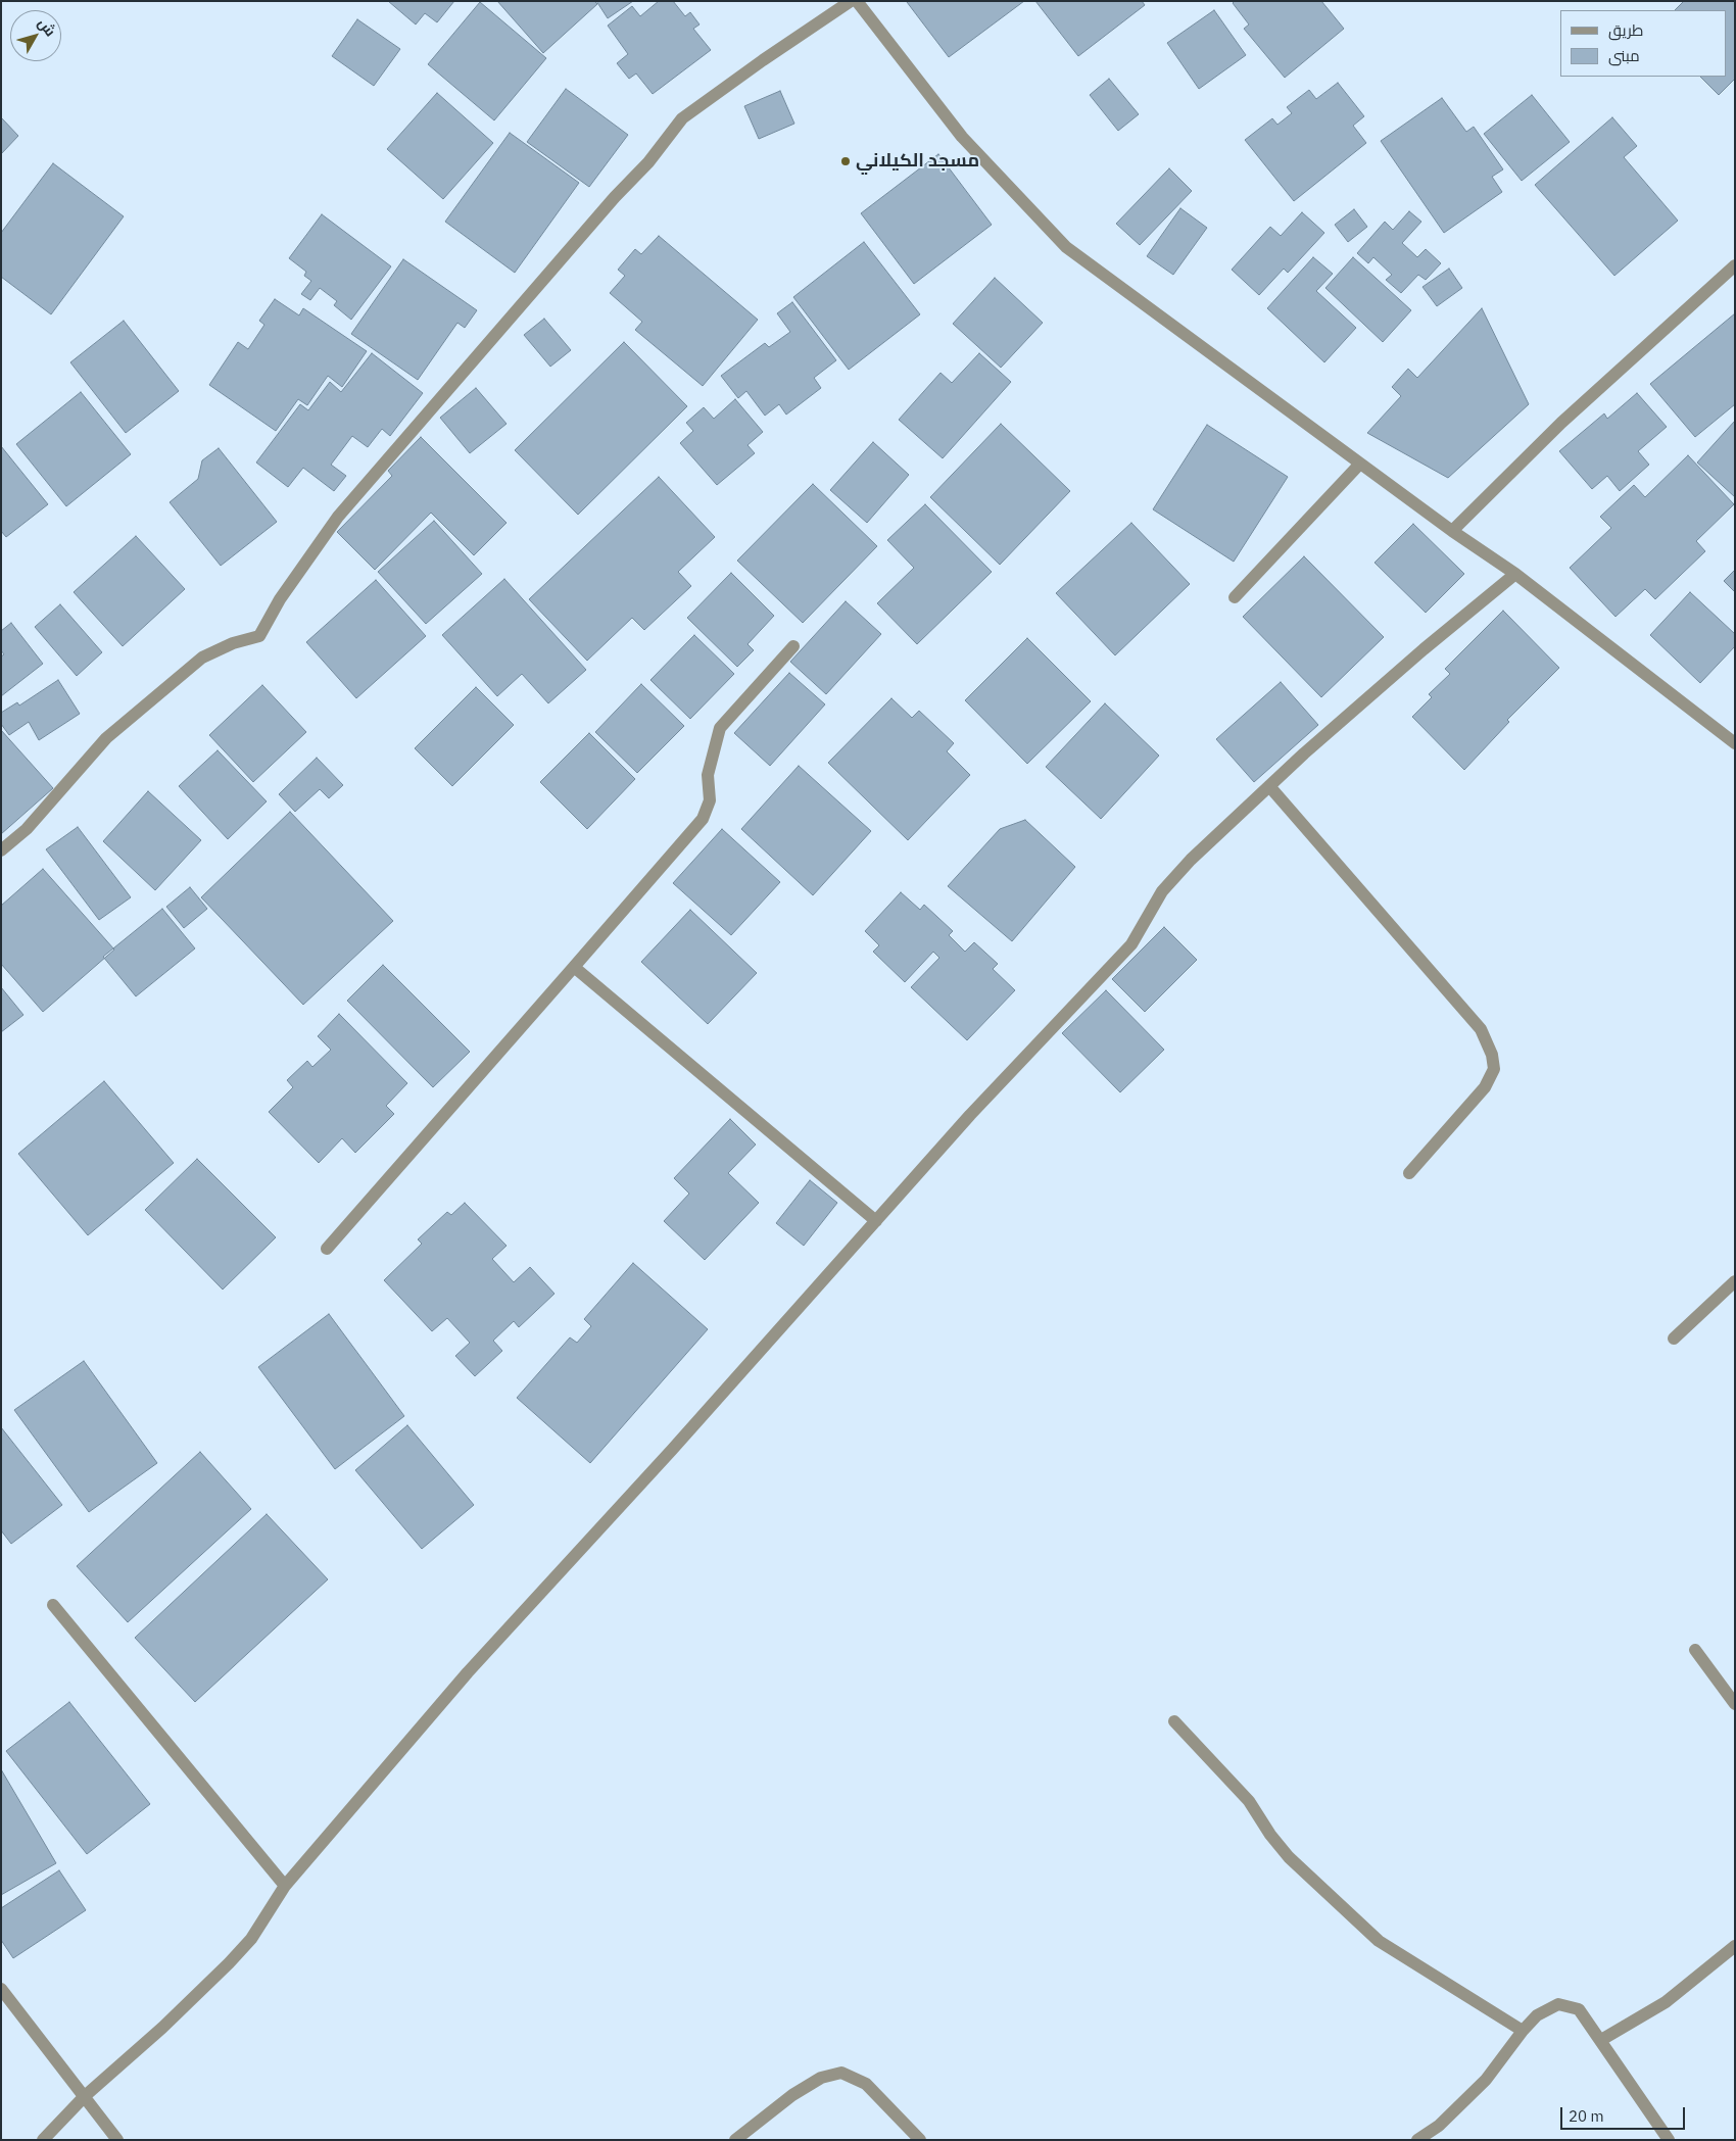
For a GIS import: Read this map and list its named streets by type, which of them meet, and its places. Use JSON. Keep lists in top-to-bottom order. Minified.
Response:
{"places":["مسجد الكيلاني"],"legend":["طريق","مبنى"],"scale_bar":"20 m","north":"top right"}
